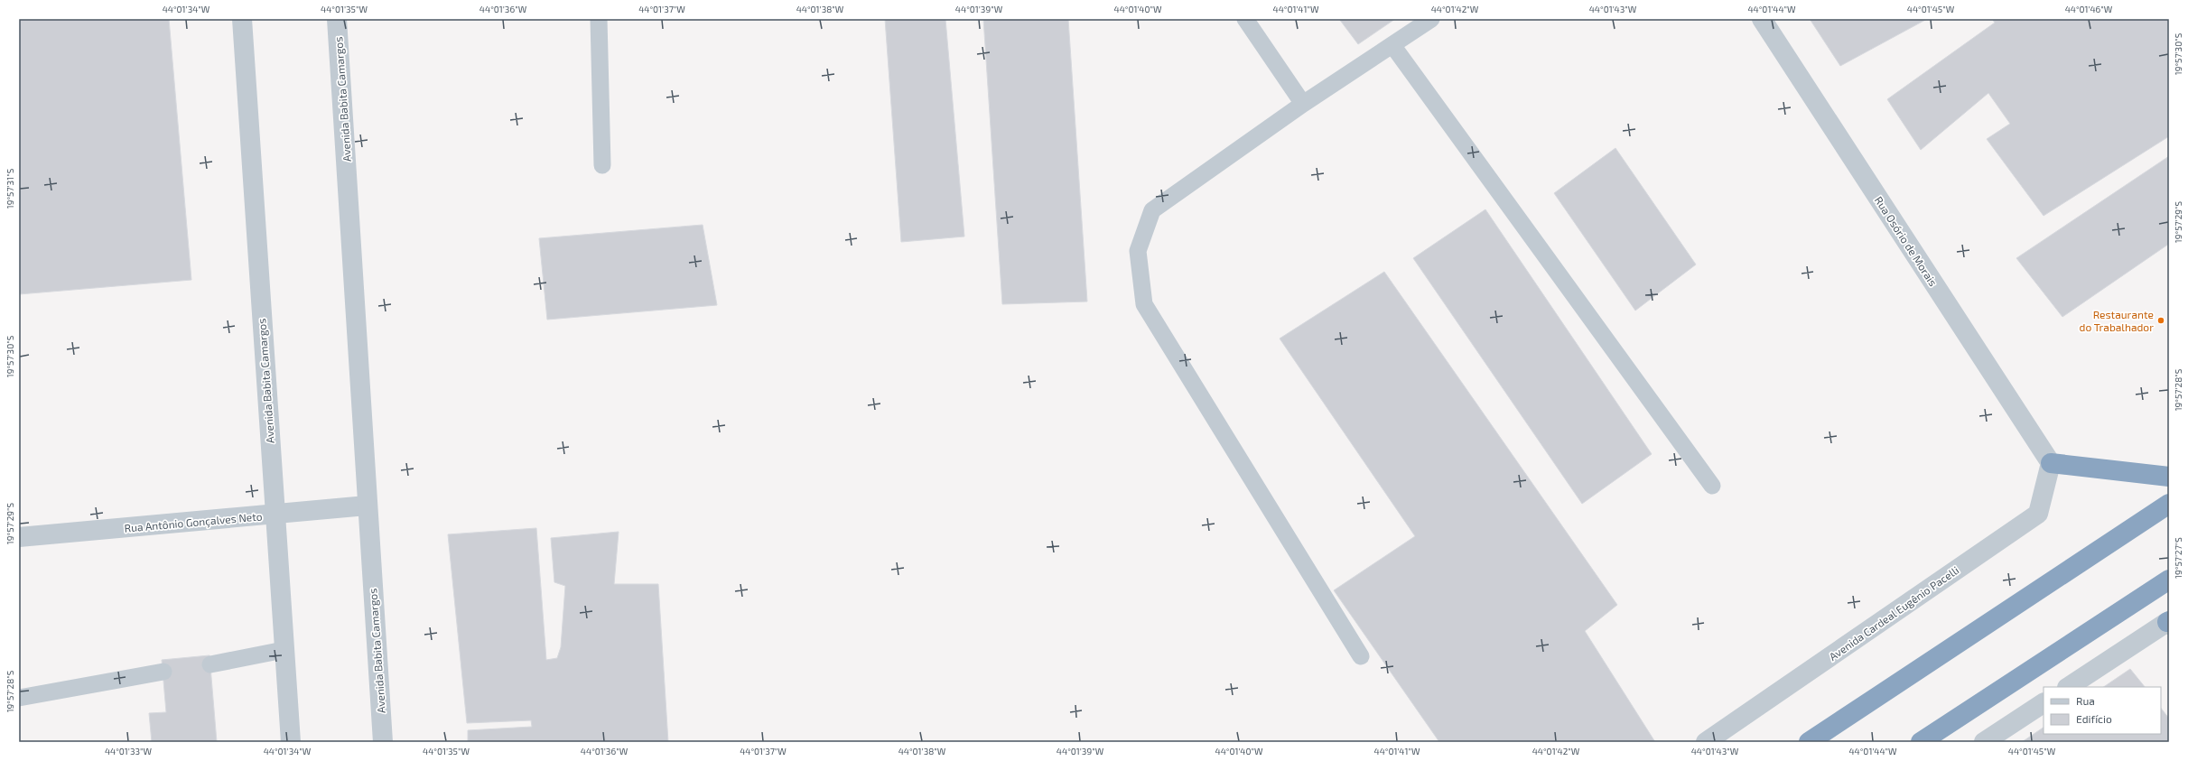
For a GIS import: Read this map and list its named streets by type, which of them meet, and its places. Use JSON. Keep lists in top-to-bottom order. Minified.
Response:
{"streets":{"street":["Avenida Babita Camargos","Rua Osório de Morais","Rua Antônio Gonçalves Neto","Avenida Cardeal Eugênio Pacelli"]},"crossings":[["Avenida Babita Camargos","Rua Antônio Gonçalves Neto"],["Rua Osório de Morais","Avenida Cardeal Eugênio Pacelli"]],"places":["Restaurante do Trabalhador"],"legend":["Rua","Edifício"],"coordinates":["44°01'34\"W","44°01'35\"W","44°01'36\"W","44°01'37\"W","44°01'38\"W","44°01'39\"W","44°01'40\"W","44°01'41\"W","44°01'42\"W","44°01'43\"W","44°01'44\"W","44°01'45\"W","44°01'46\"W","19°57'30\"S","19°57'31\"S","19°57'29\"S","19°57'28\"S","19°57'27\"S","44°01'33\"W"]}
